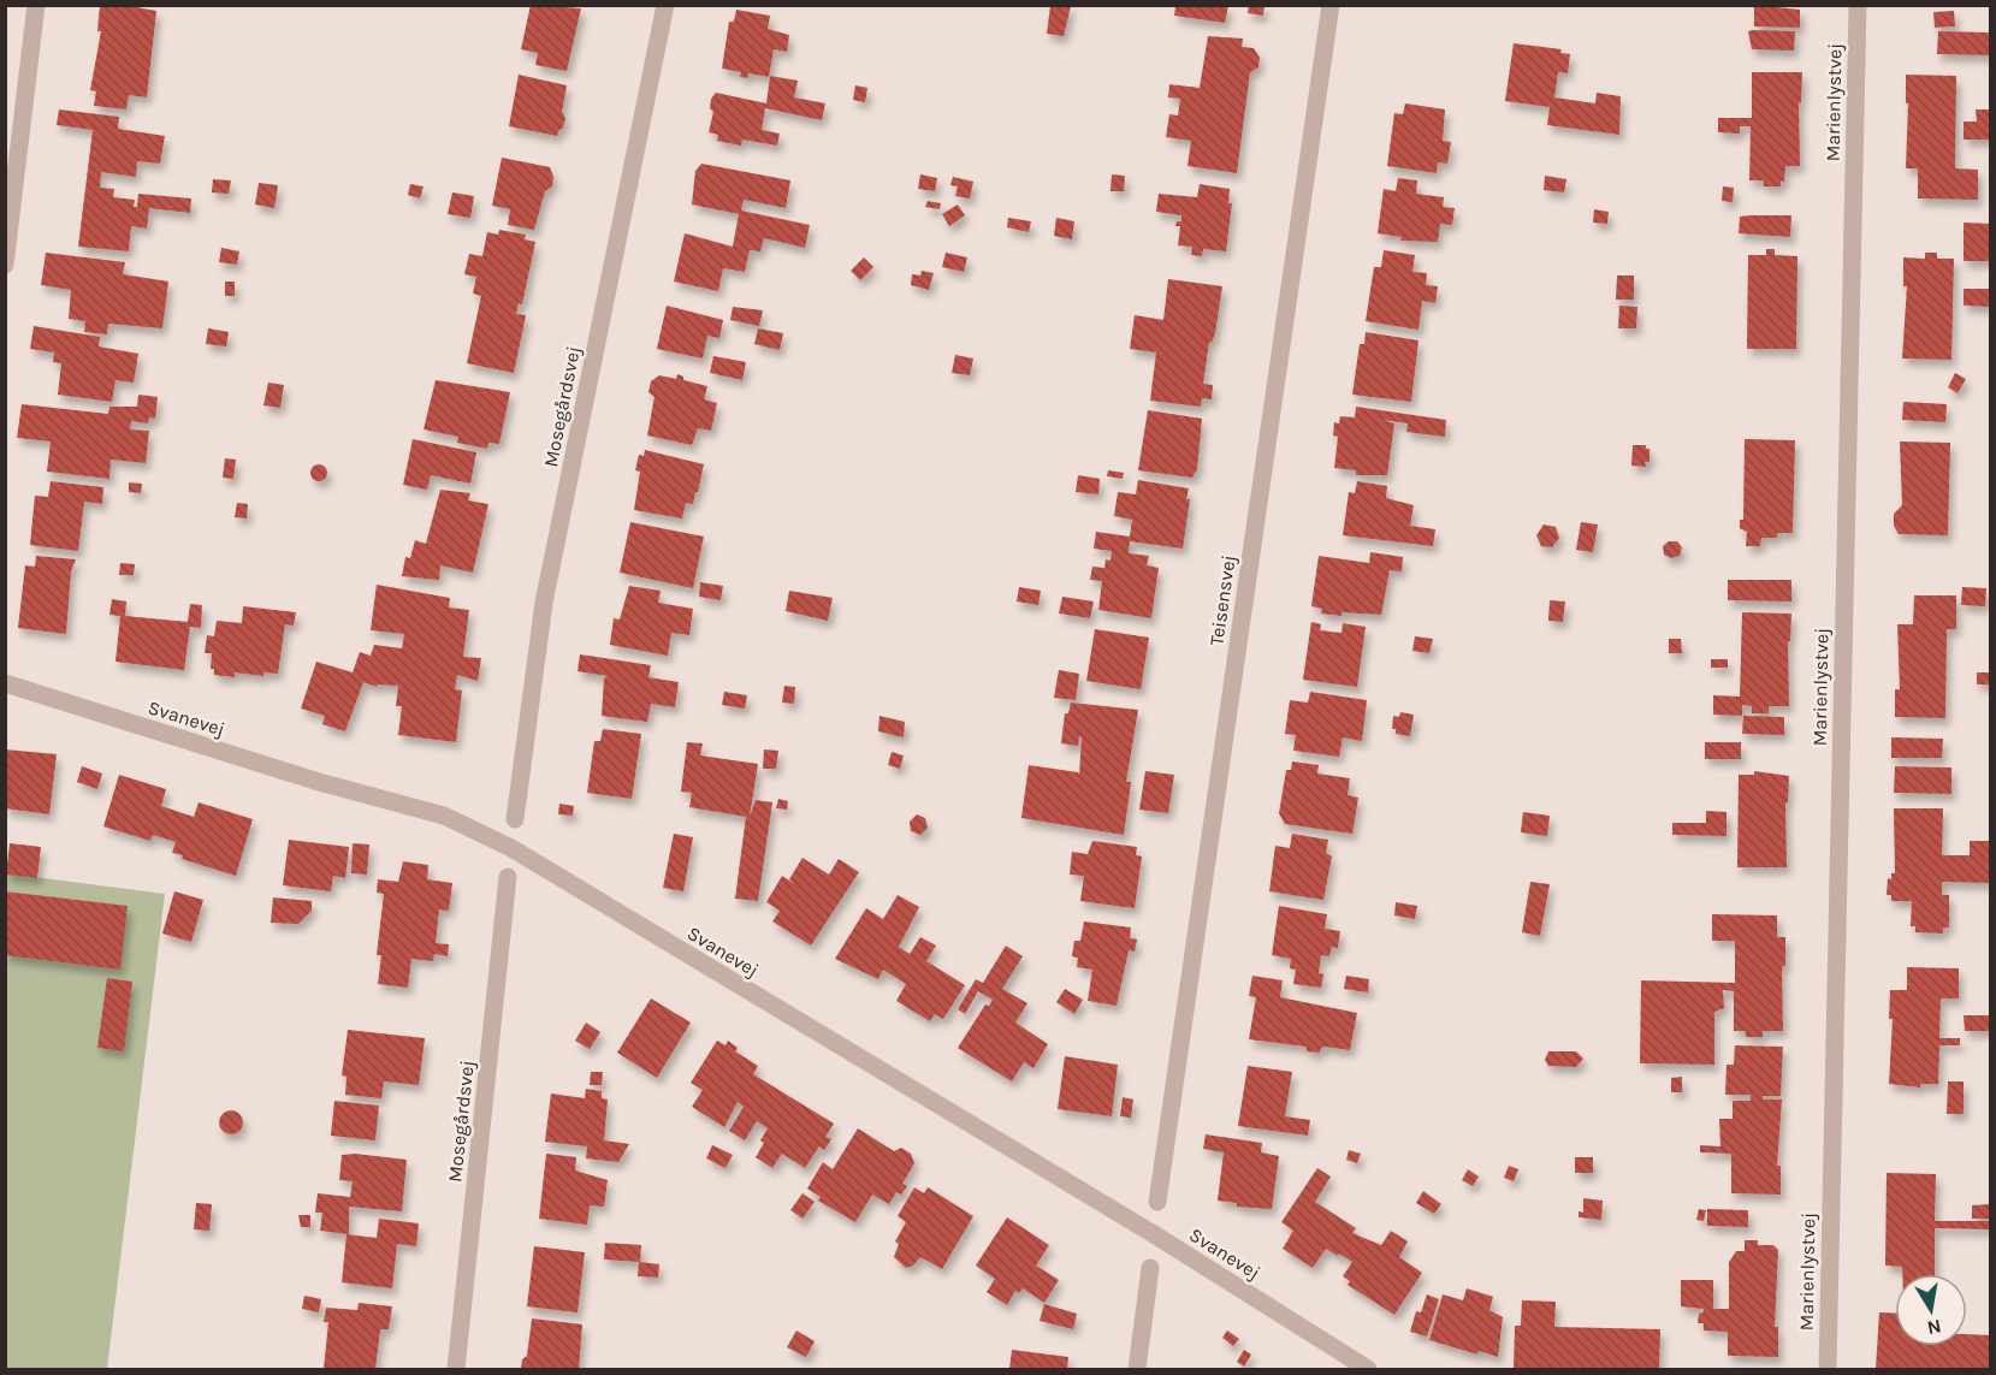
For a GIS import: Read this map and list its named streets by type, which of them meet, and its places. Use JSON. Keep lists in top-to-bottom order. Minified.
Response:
{"streets":{"street":["Marienlystvej","Mosegårdsvej","Teisensvej","Svanevej"]},"north":"bottom"}
